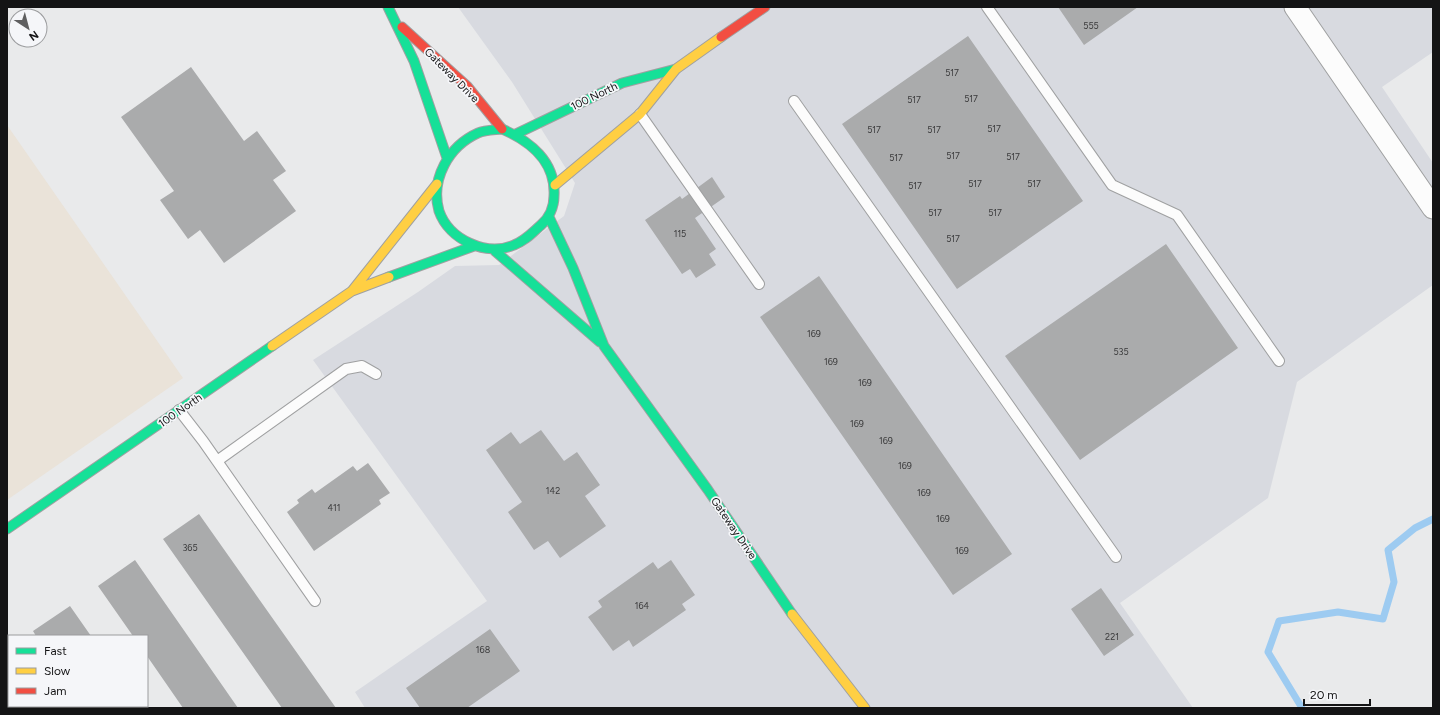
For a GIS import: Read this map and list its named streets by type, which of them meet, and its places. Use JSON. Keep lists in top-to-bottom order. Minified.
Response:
{"streets":{"main road":["Gateway Drive","100 North"]},"crossings":[["Gateway Drive","100 North"]],"house_numbers":["555","517","517","517","517","517","517","517","517","517","517","517","517","517","517","115","517","169","535","169","169","169","169","169","142","169","411","169","365","169","164","221","168"],"legend":["Fast","Slow","Jam"],"scale_bar":"20 m","north":"bottom right"}
